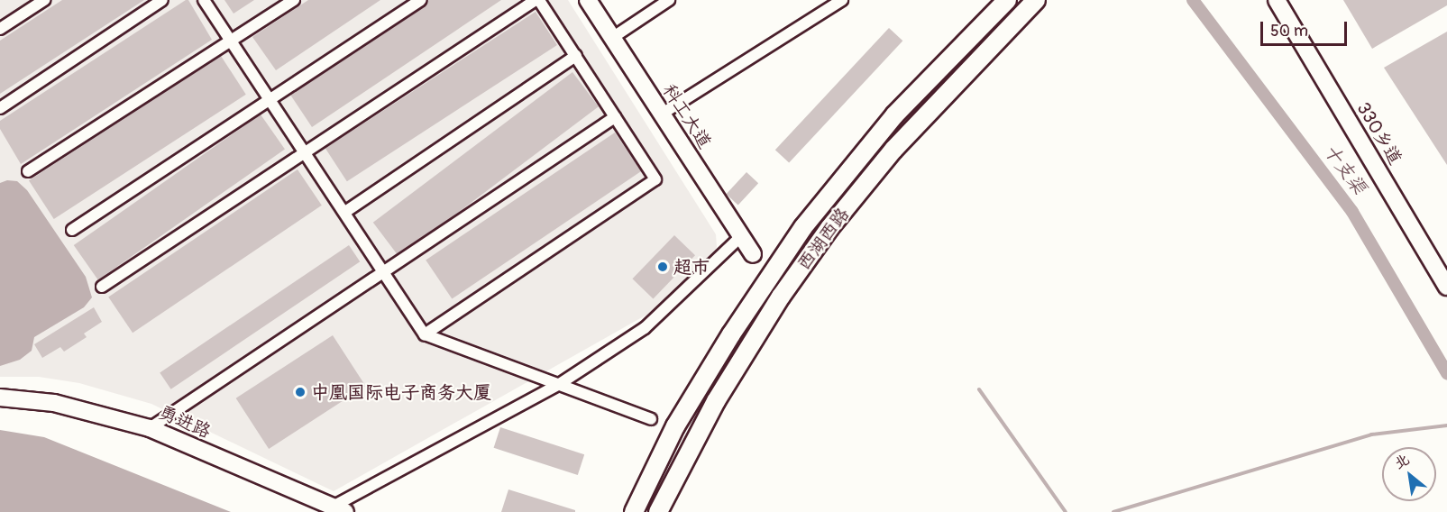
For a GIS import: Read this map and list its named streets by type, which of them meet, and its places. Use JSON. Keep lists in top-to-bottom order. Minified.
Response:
{"streets":{"main road":["西湖西路"],"street":["科工大道","330乡道","勇进路"]},"water":["十支渠"],"places":["超市","中凰国际电子商务大厦"],"scale_bar":"50 m","north":"top left"}
